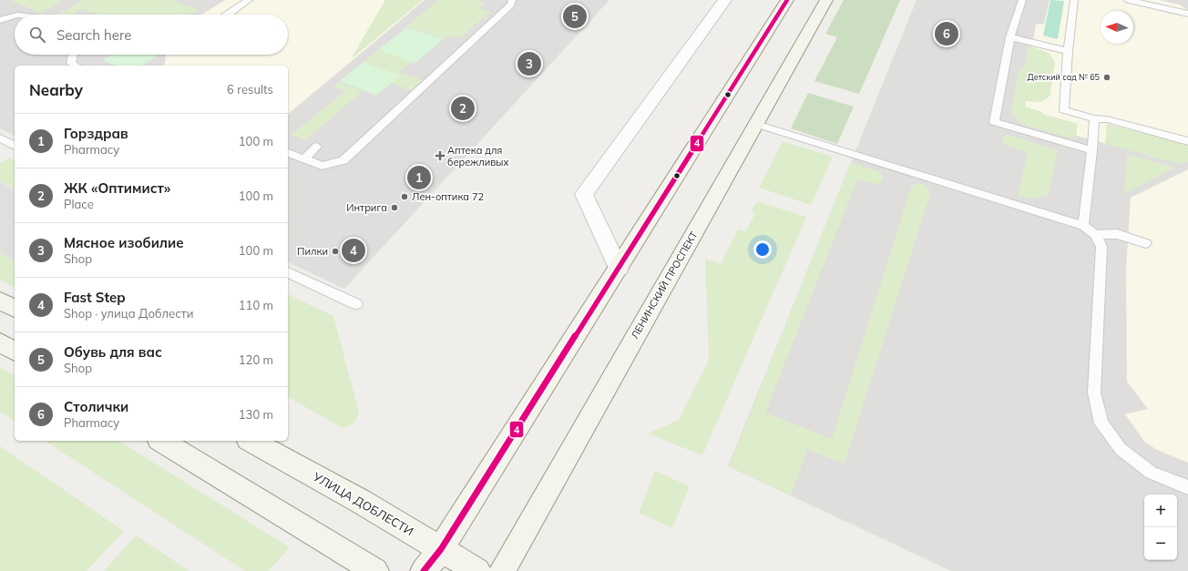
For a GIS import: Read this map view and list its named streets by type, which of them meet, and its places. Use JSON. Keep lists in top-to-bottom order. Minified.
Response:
{"streets":{"main road":["ЛЕНИНСКИЙ ПРОСПЕКТ","УЛИЦА ДОБЛЕСТИ"]},"places":{"other":["Детский сад № 65","Лен-оптика 72","Интрига","Пилки"],"health":["Аптека для бережливых"]},"lines":["transit line 4"],"north":"left","page":{"pins":["5","6","3","2","1","4"],"search":"Search here","heading":["Nearby","6 results"],"list":[{"mark":"1","name":"Горздрав","note":"Pharmacy","value":"100 m"},{"mark":"2","name":"ЖК «Оптимист»","note":"Place","value":"100 m"},{"mark":"3","name":"Мясное изобилие","note":"Shop","value":"100 m"},{"mark":"4","name":"Fast Step","note":"Shop · улица Доблести","value":"110 m"},{"mark":"5","name":"Обувь для вас","note":"Shop","value":"120 m"},{"mark":"6","name":"Столички","note":"Pharmacy","value":"130 m"}],"map_buttons":["+","−"]}}
